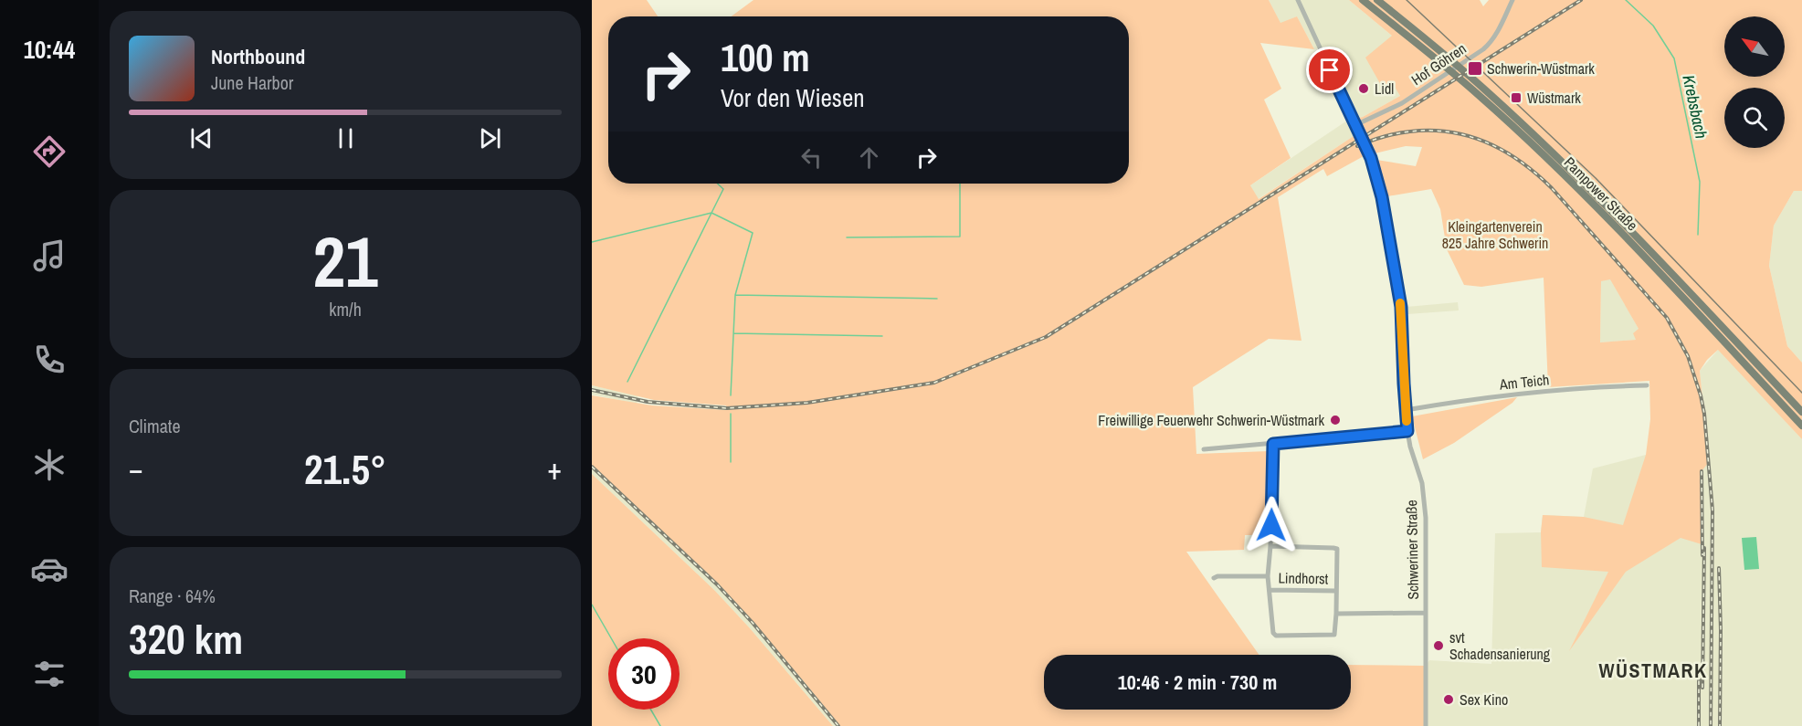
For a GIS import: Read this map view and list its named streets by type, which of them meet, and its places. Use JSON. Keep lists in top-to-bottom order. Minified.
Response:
{"streets":{"main road":["Pampower Straße"],"street":["Hof Göhren","Am Teich","Schweriner Straße","Lindhorst"]},"crossings":[["Hof Göhren","Schweriner Straße"],["Am Teich","Schweriner Straße"]],"districts":["WÜSTMARK"],"water":["Krebsbach"],"parks":["Kleingartenverein 825 Jahre Schwerin"],"places":{"transit":["Schwerin-Wüstmark","Wüstmark"],"other":["Lidl","Freiwillige Feuerwehr Schwerin-Wüstmark","svt Schadensanierung","Sex Kino"]},"north":"top left","page":{"tabs":"10:44","turn":["100 m","Vor den Wiesen"],"song":["Northbound","June Harbor"],"tile":[["21","km/h"],"Climate",["Range · 64%","320 km"]],"heat":["−","21.5°","+"],"limit":"30","trip":"10:46 · 2 min · 730 m"}}
